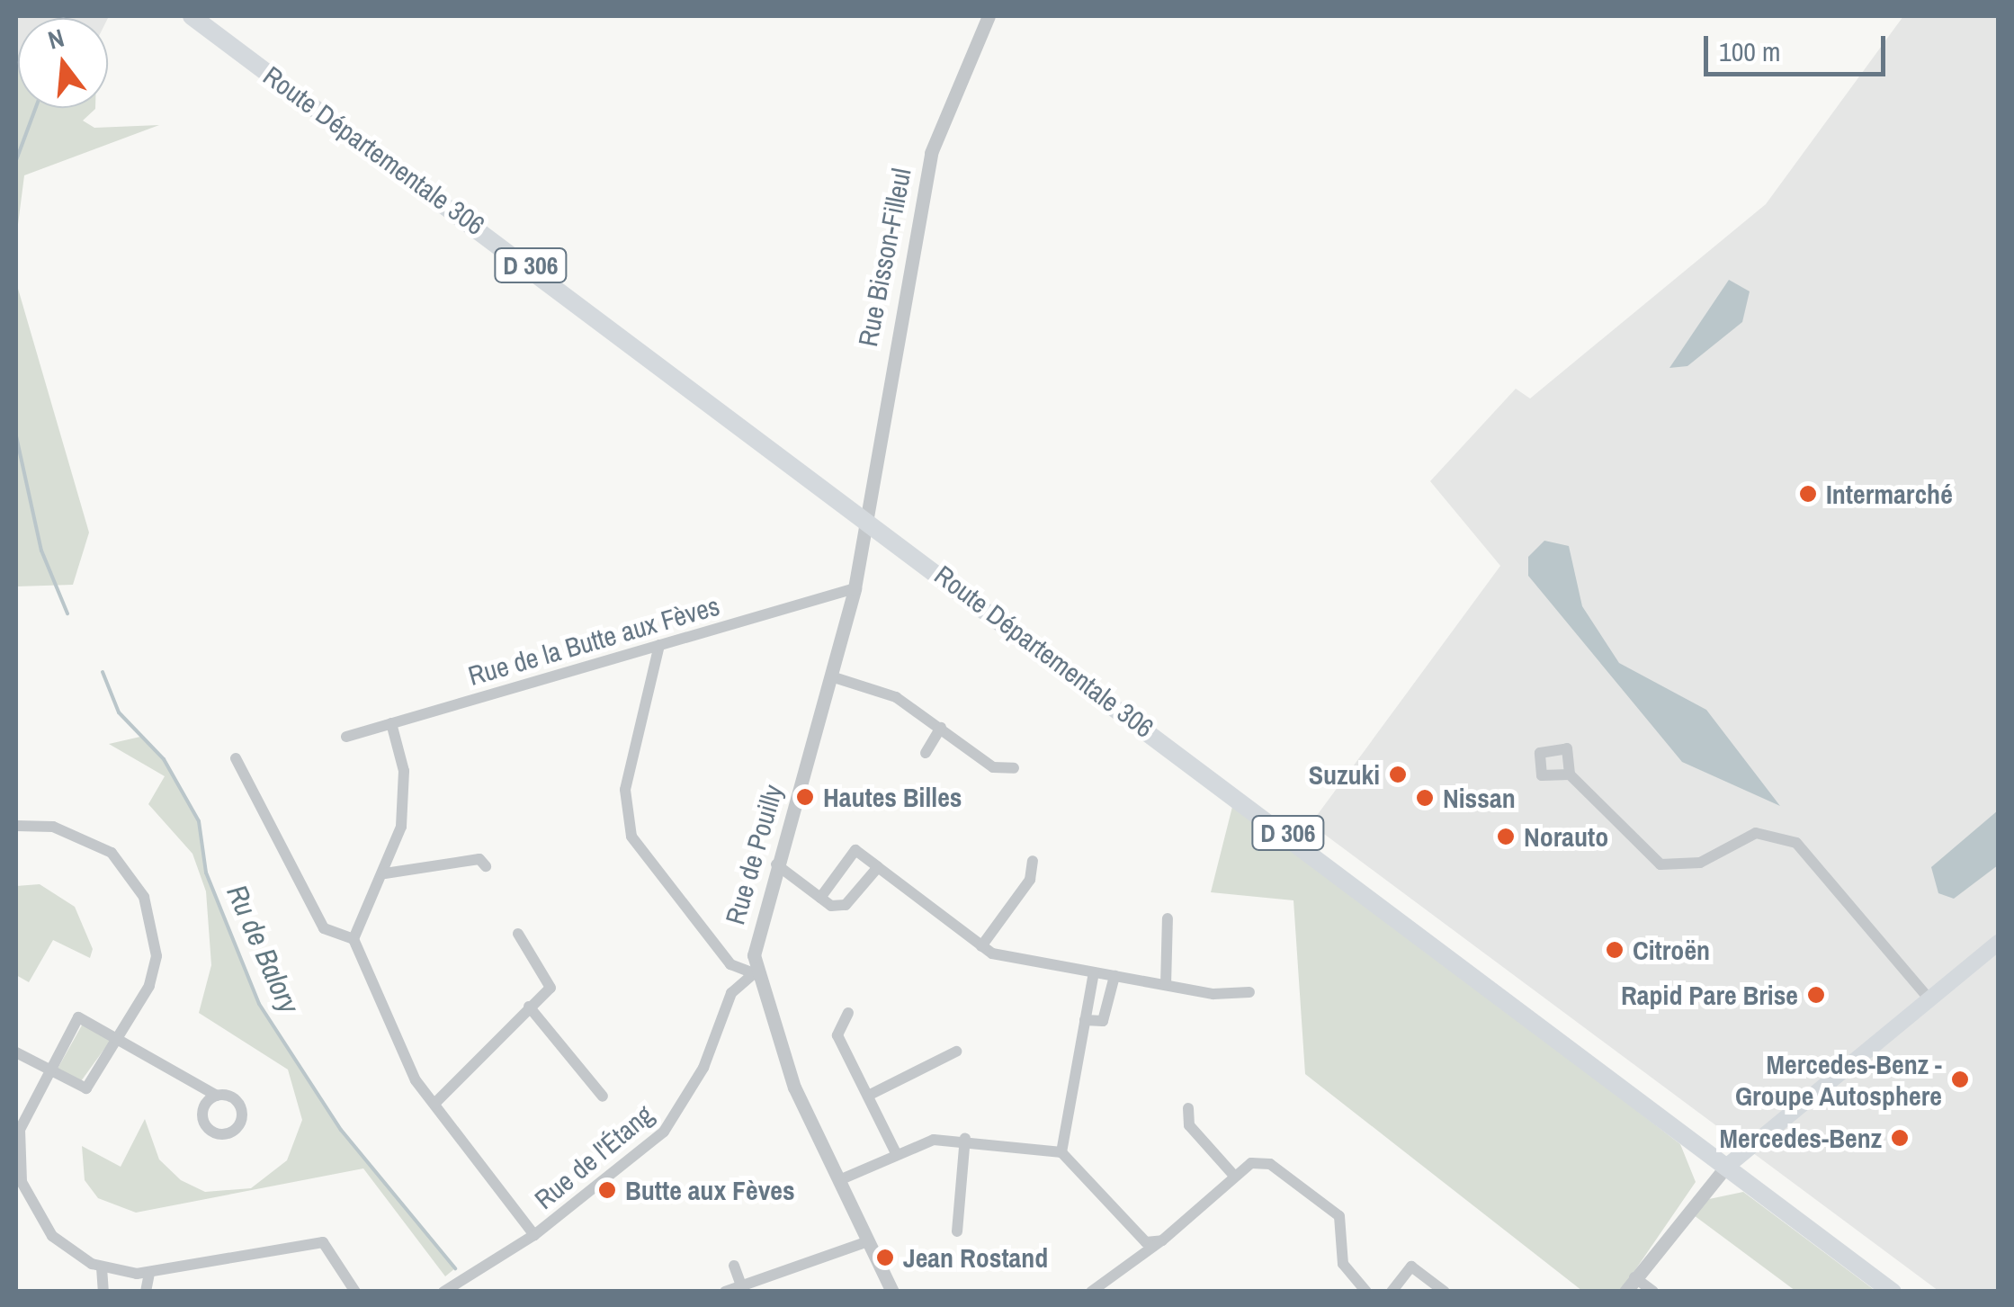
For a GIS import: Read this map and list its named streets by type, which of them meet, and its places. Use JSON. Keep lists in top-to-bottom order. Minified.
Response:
{"streets":{"main road":["Route Départementale 306","D 306"],"street":["Rue Bisson-Filleul","Rue de la Butte aux Fèves","Rue de Pouilly","Rue de l'Étang"]},"crossings":[["Route Départementale 306","Rue Bisson-Filleul"],["Route Départementale 306","Rue de Pouilly"],["Rue Bisson-Filleul","Rue de Pouilly"],["Rue de la Butte aux Fèves","Rue de Pouilly"],["Rue de Pouilly","Rue de l'Étang"]],"water":["Ru de Balory"],"places":["Intermarché","Suzuki","Hautes Billes","Nissan","Norauto","Citroën","Rapid Pare Brise","Mercedes-Benz - Groupe Autosphere","Mercedes-Benz","Butte aux Fèves","Jean Rostand"],"scale_bar":"100 m","north":"top"}
